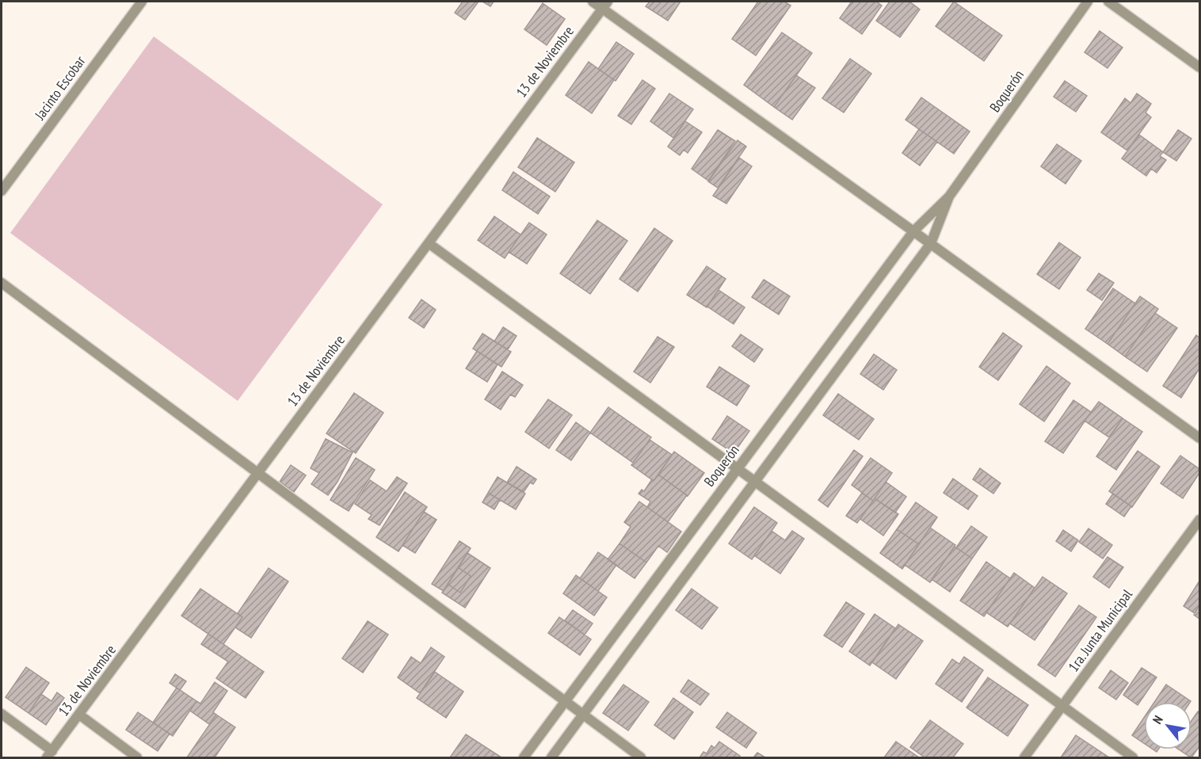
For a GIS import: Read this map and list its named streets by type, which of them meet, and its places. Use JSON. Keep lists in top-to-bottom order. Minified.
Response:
{"streets":{"street":["13 de Noviembre","Jacinto Escobar","Boquerón","1ra. Junta Municipal"]},"north":"top left"}
